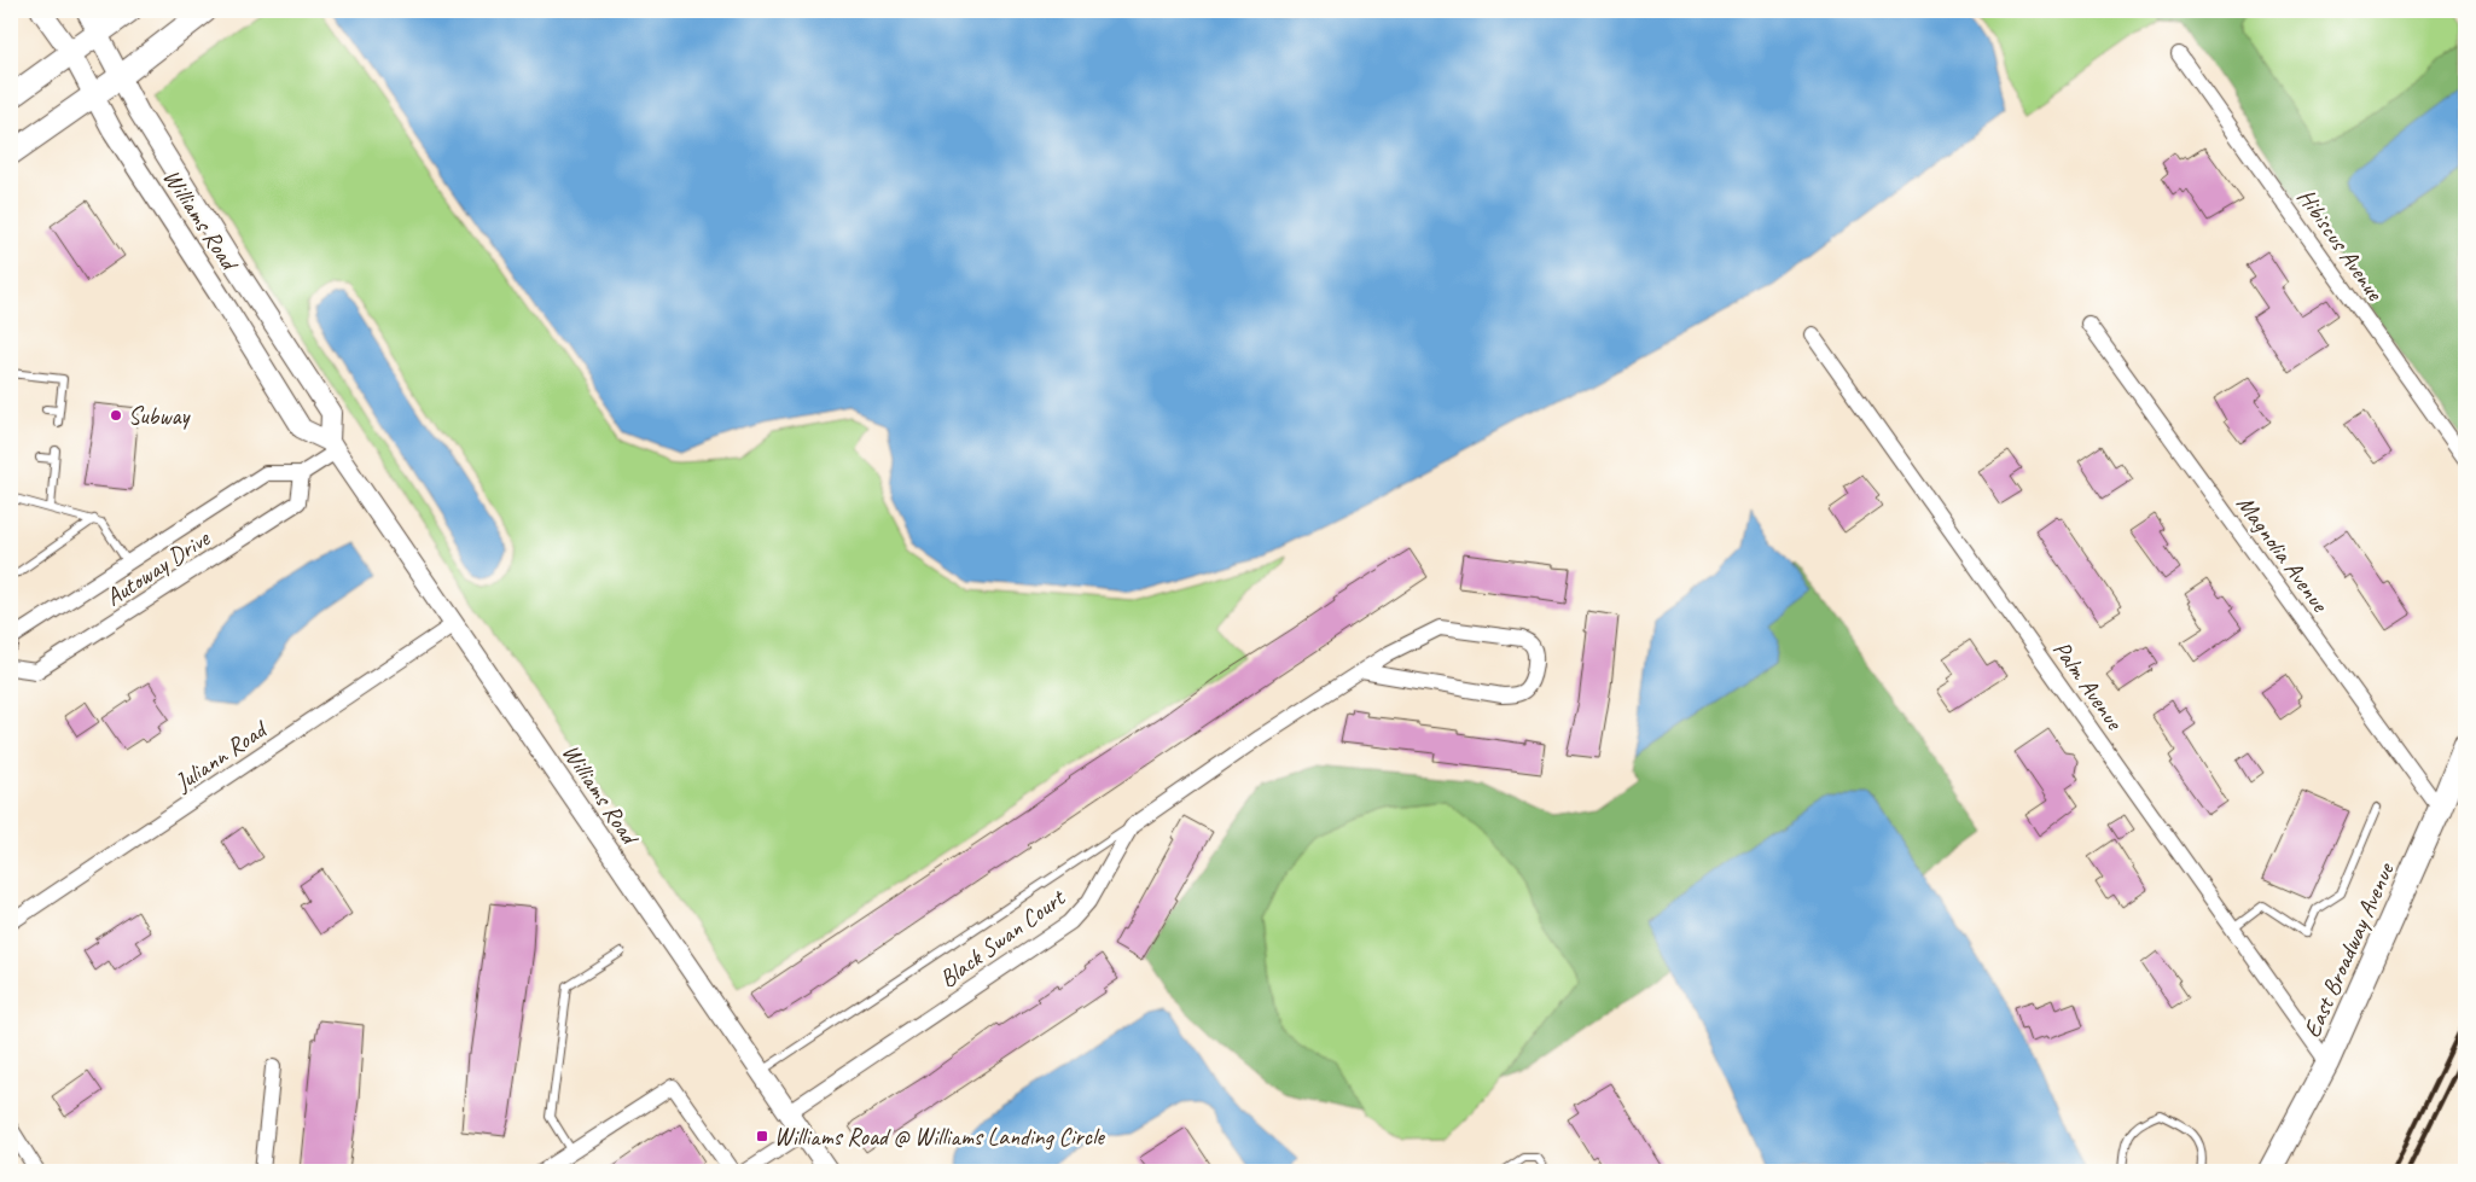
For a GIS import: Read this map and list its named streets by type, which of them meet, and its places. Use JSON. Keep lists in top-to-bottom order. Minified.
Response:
{"streets":{"main road":["East Broadway Avenue"],"street":["Williams Road","Hibiscus Avenue","Magnolia Avenue","Autoway Drive","Palm Avenue","Juliann Road","Black Swan Court"]},"crossings":[["Williams Road","Juliann Road"],["Williams Road","Black Swan Court"],["Magnolia Avenue","East Broadway Avenue"],["Palm Avenue","East Broadway Avenue"]],"places":{"other":["Subway"],"transit":["Williams Road @ Williams Landing Circle"]}}
